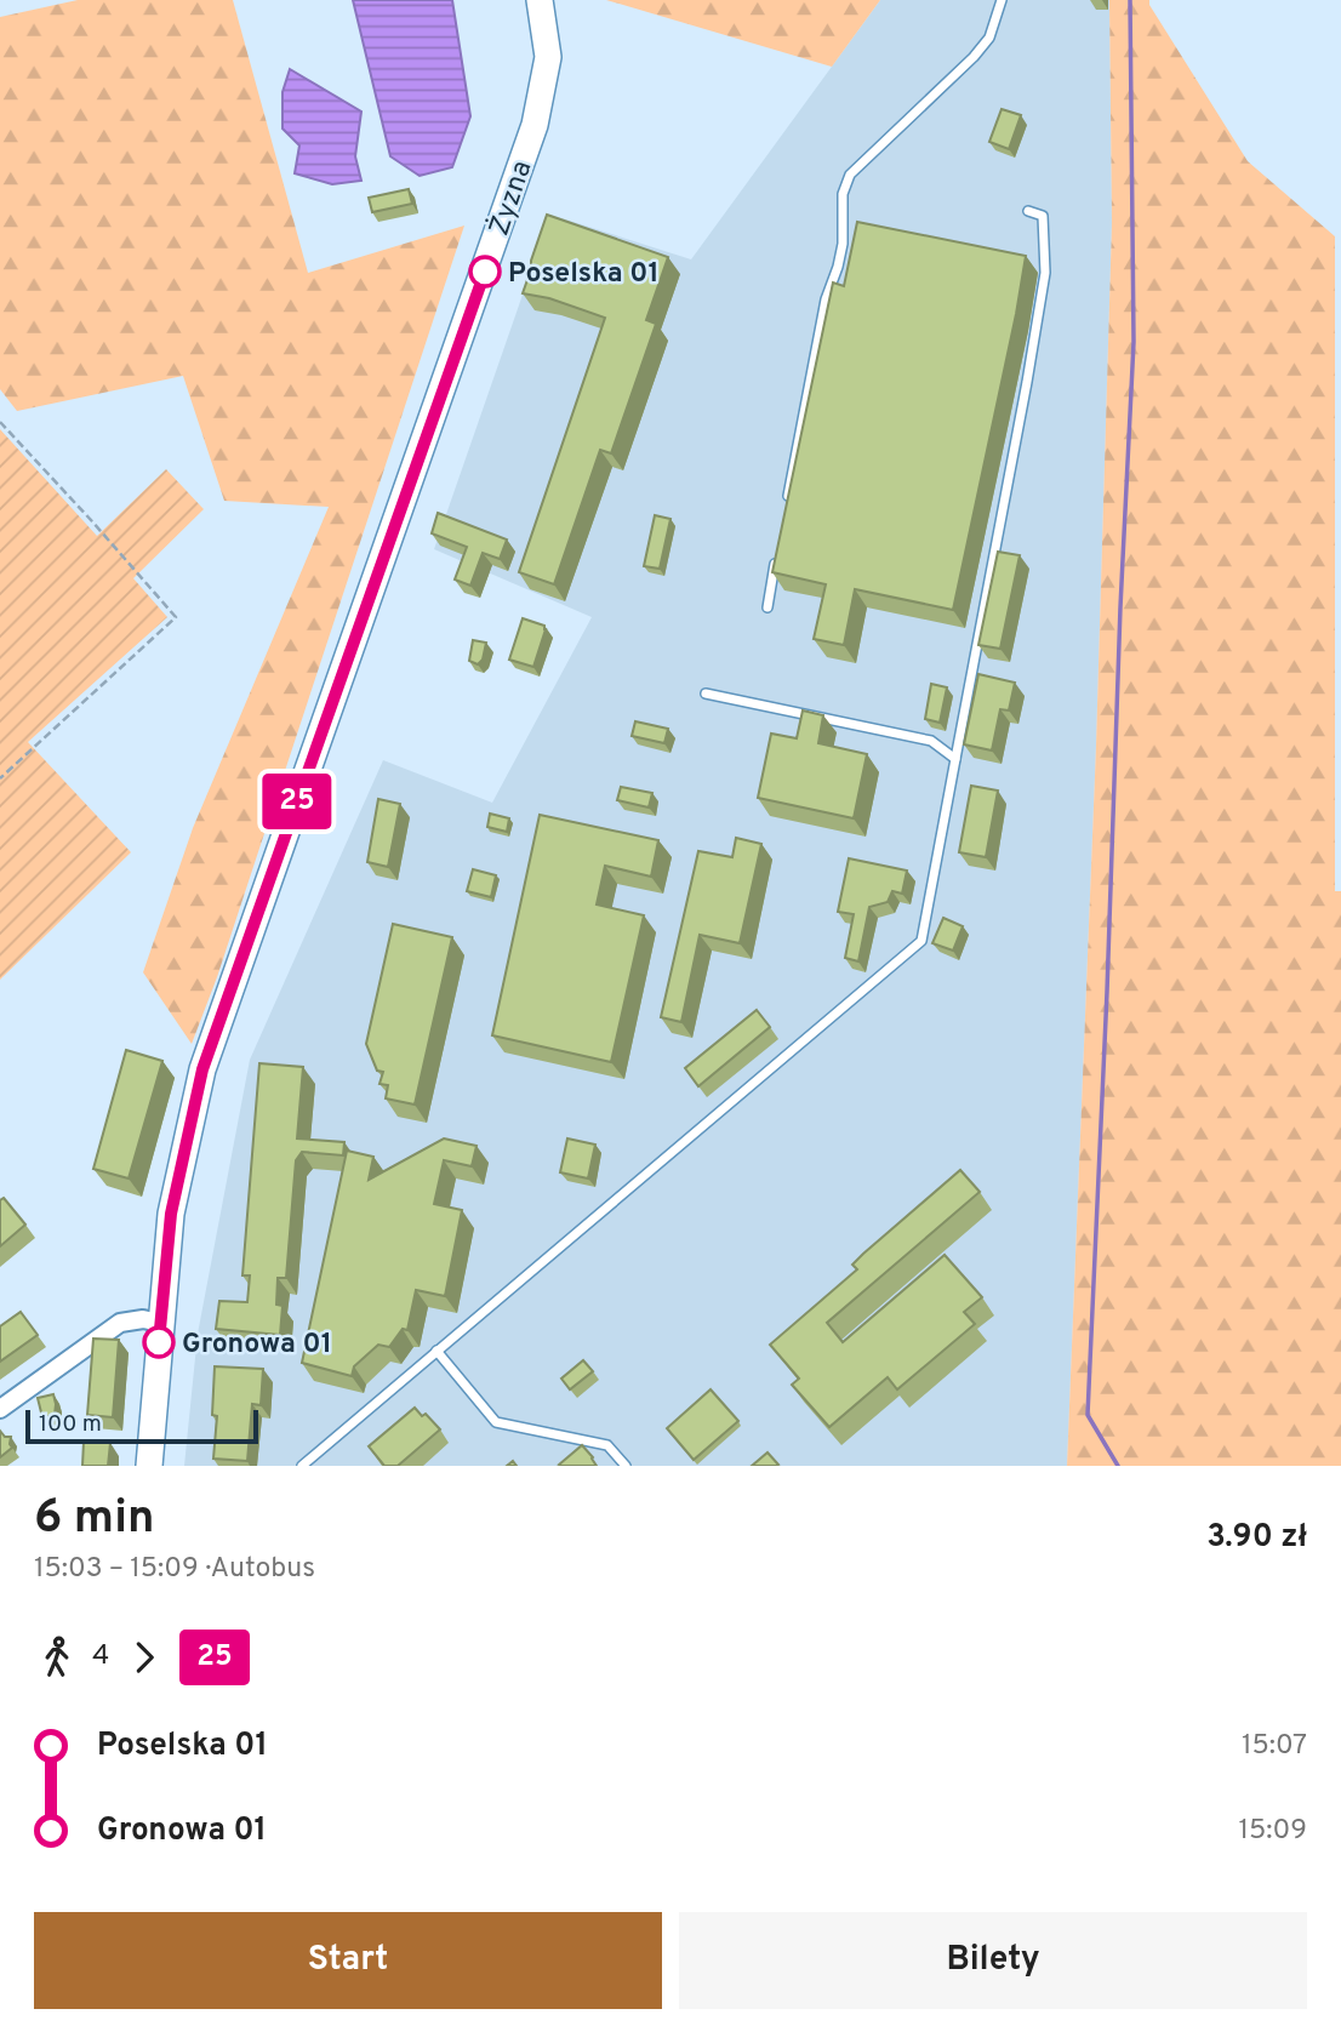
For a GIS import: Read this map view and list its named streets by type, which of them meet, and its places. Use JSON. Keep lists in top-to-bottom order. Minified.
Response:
{"streets":{"street":["Żyzna"]},"places":["Poselska 01","Gronowa 01"],"lines":["bus line 25"],"scale_bar":"100 m","page":{"on_map":"25","scale":"100 m","heading":["6 min","15:03 – 15:09 · Autobus","3.90 zł"],"legs":["4","25"],"list":[{"name":"Poselska 01","value":"15:07"},{"name":"Gronowa 01","value":"15:09"}],"buttons":["Start","Bilety"]}}
